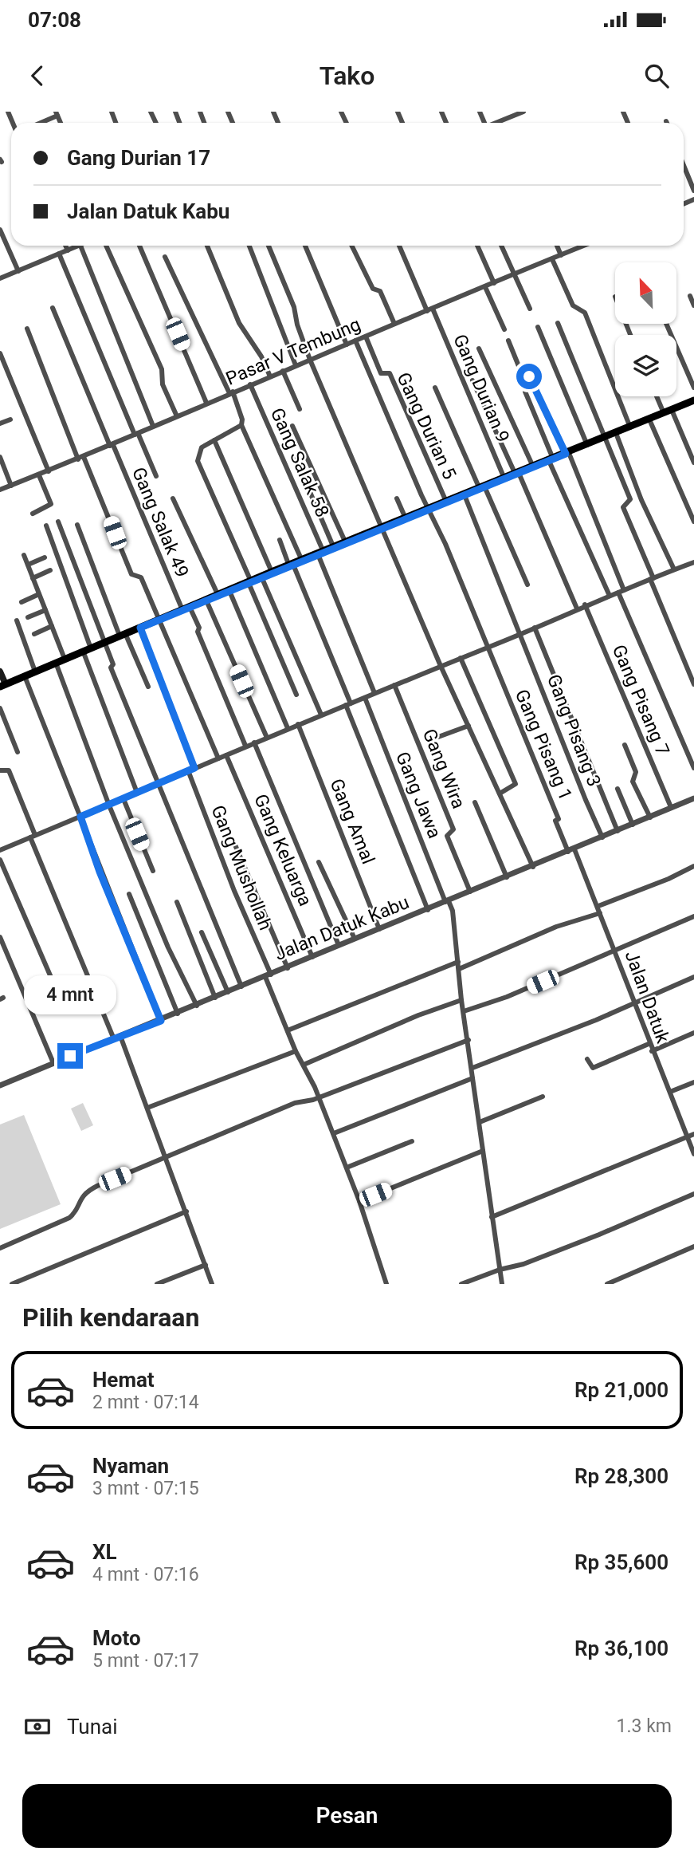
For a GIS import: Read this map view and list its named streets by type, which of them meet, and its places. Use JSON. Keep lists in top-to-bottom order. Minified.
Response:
{"streets":{"street":["Pasar V Tembung","Gang Durian 9","Gang Durian 5","Gang Salak 58","Gang Salak 49","Gang Pisang 7","Gang Pisang 3","Gang Pisang 1","Gang Wira","Gang Jawa","Gang Amal","Gang Keluarga","Gang Mushollah","Jalan Datuk Kabu","Jalan Datuk"]},"crossings":[["Pasar V Tembung","Gang Durian 9"],["Pasar V Tembung","Gang Durian 5"],["Pasar V Tembung","Gang Salak 58"],["Pasar V Tembung","Gang Salak 49"],["Pasar V Tembung","Gang Pisang 1"],["Gang Pisang 7","Jalan Datuk Kabu"],["Gang Pisang 3","Jalan Datuk Kabu"],["Gang Pisang 1","Jalan Datuk Kabu"],["Gang Pisang 1","Jalan Datuk"],["Gang Wira","Jalan Datuk Kabu"],["Gang Jawa","Jalan Datuk Kabu"],["Gang Amal","Jalan Datuk Kabu"],["Gang Keluarga","Jalan Datuk Kabu"],["Gang Mushollah","Jalan Datuk Kabu"],["Jalan Datuk Kabu","Jalan Datuk"]],"north":"top left","page":{"status":"07:08","header":"Tako","banner":["Gang Durian 17","Jalan Datuk Kabu"],"bubble":"4 mnt","heading":"Pilih kendaraan","list":[{"name":"Hemat","note":"2 mnt · 07:14","value":"Rp 21,000"},{"name":"Nyaman","note":"3 mnt · 07:15","value":"Rp 28,300"},{"name":"XL","note":"4 mnt · 07:16","value":"Rp 35,600"},{"name":"Moto","note":"5 mnt · 07:17","value":"Rp 36,100"}],"pay":["Tunai","1.3 km"],"buttons":"Pesan"}}
